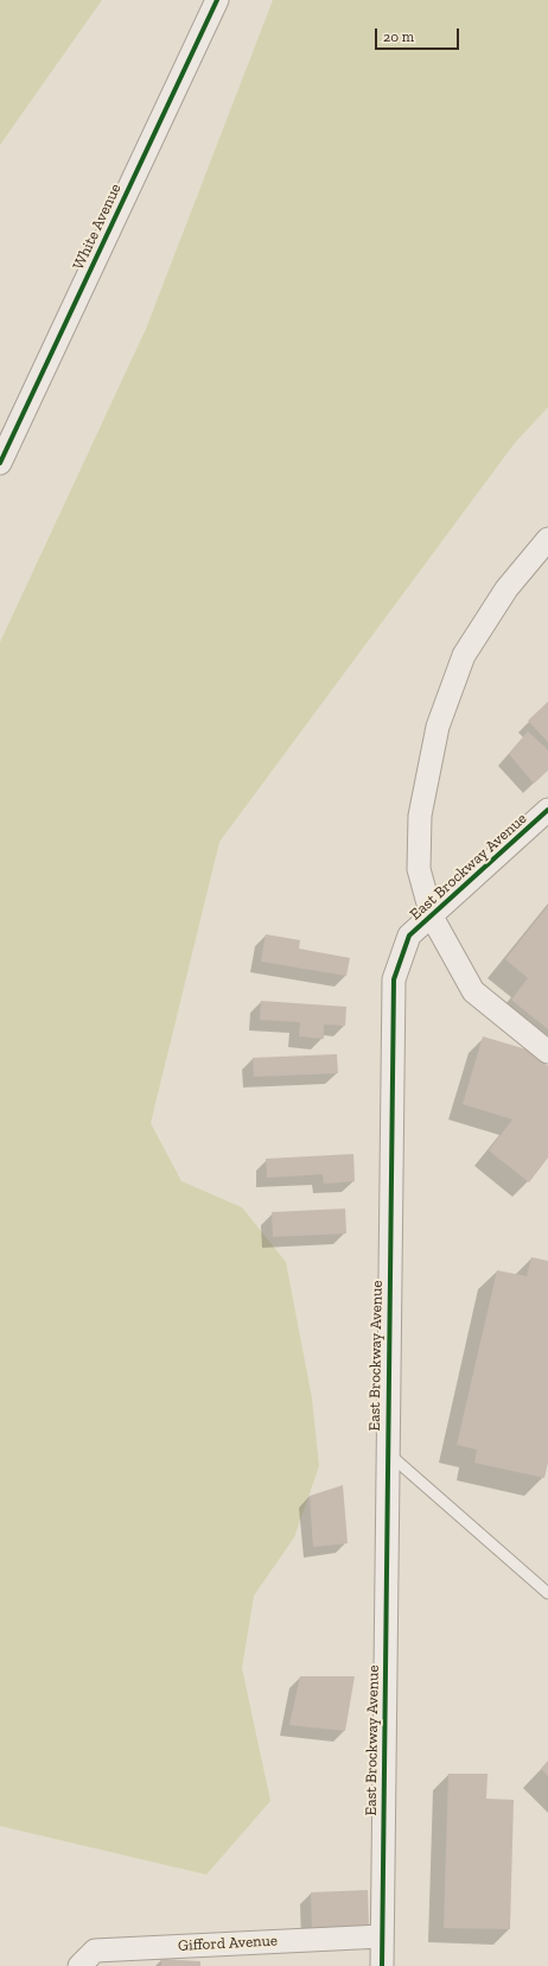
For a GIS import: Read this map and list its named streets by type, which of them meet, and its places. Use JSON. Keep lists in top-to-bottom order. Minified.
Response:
{"streets":{"street":["White Avenue","East Brockway Avenue","Gifford Avenue"]},"crossings":[["East Brockway Avenue","Gifford Avenue"]],"scale_bar":"20 m"}
